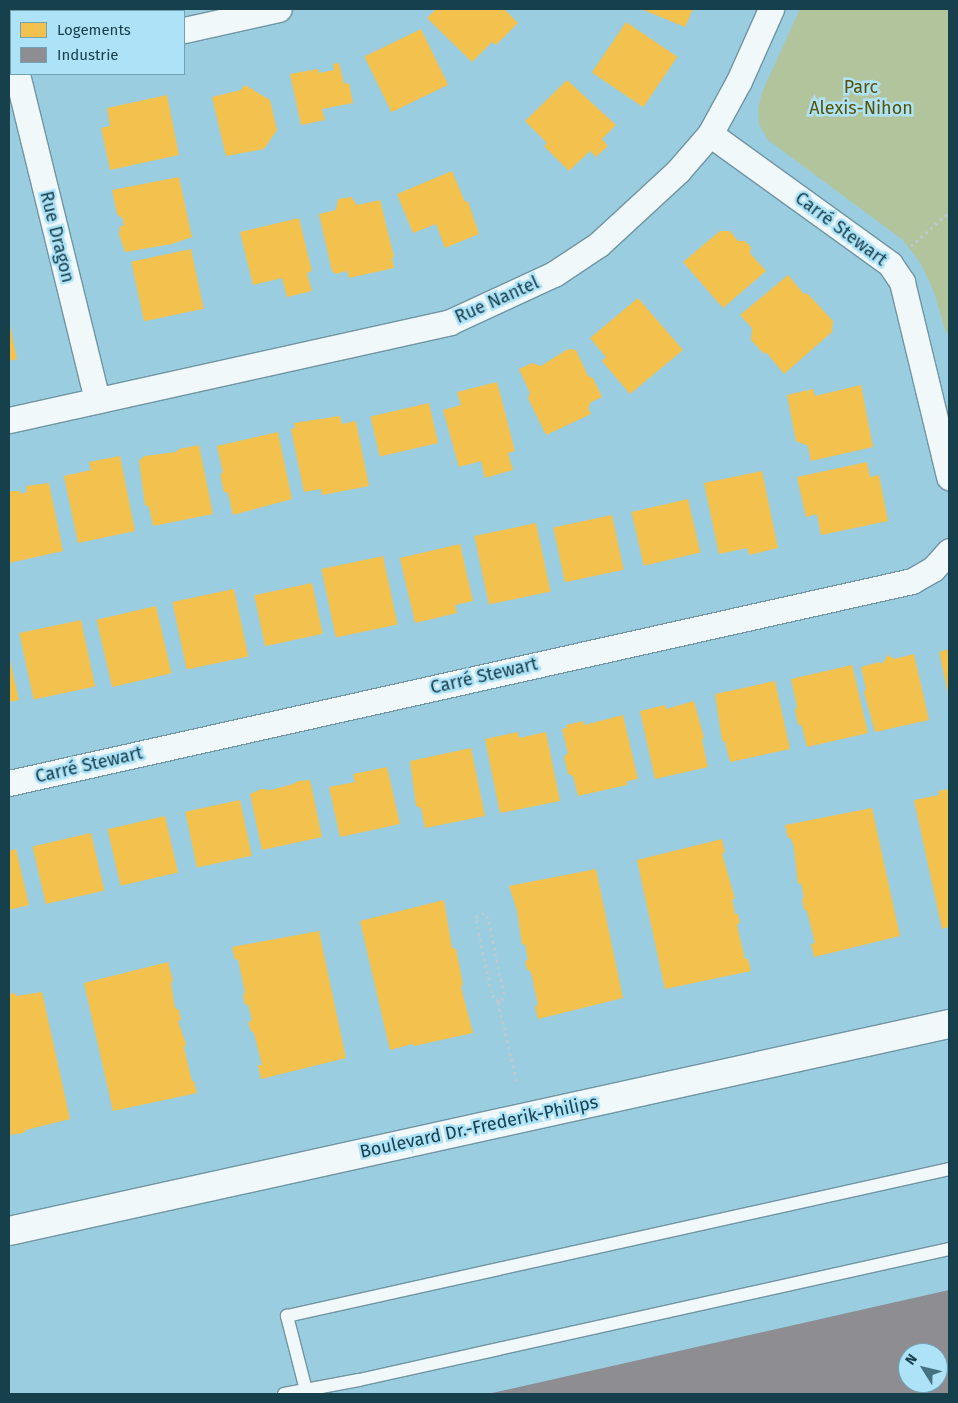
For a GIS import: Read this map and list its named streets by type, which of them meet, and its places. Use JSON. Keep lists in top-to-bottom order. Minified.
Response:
{"streets":{"street":["Carré Stewart","Rue Dragon","Rue Nantel","Boulevard Dr.-Frederik-Philips"]},"crossings":[["Carré Stewart","Rue Nantel"],["Rue Dragon","Rue Nantel"]],"parks":["Parc Alexis-Nihon"],"legend":["Logements","Industrie"],"north":"top left"}
